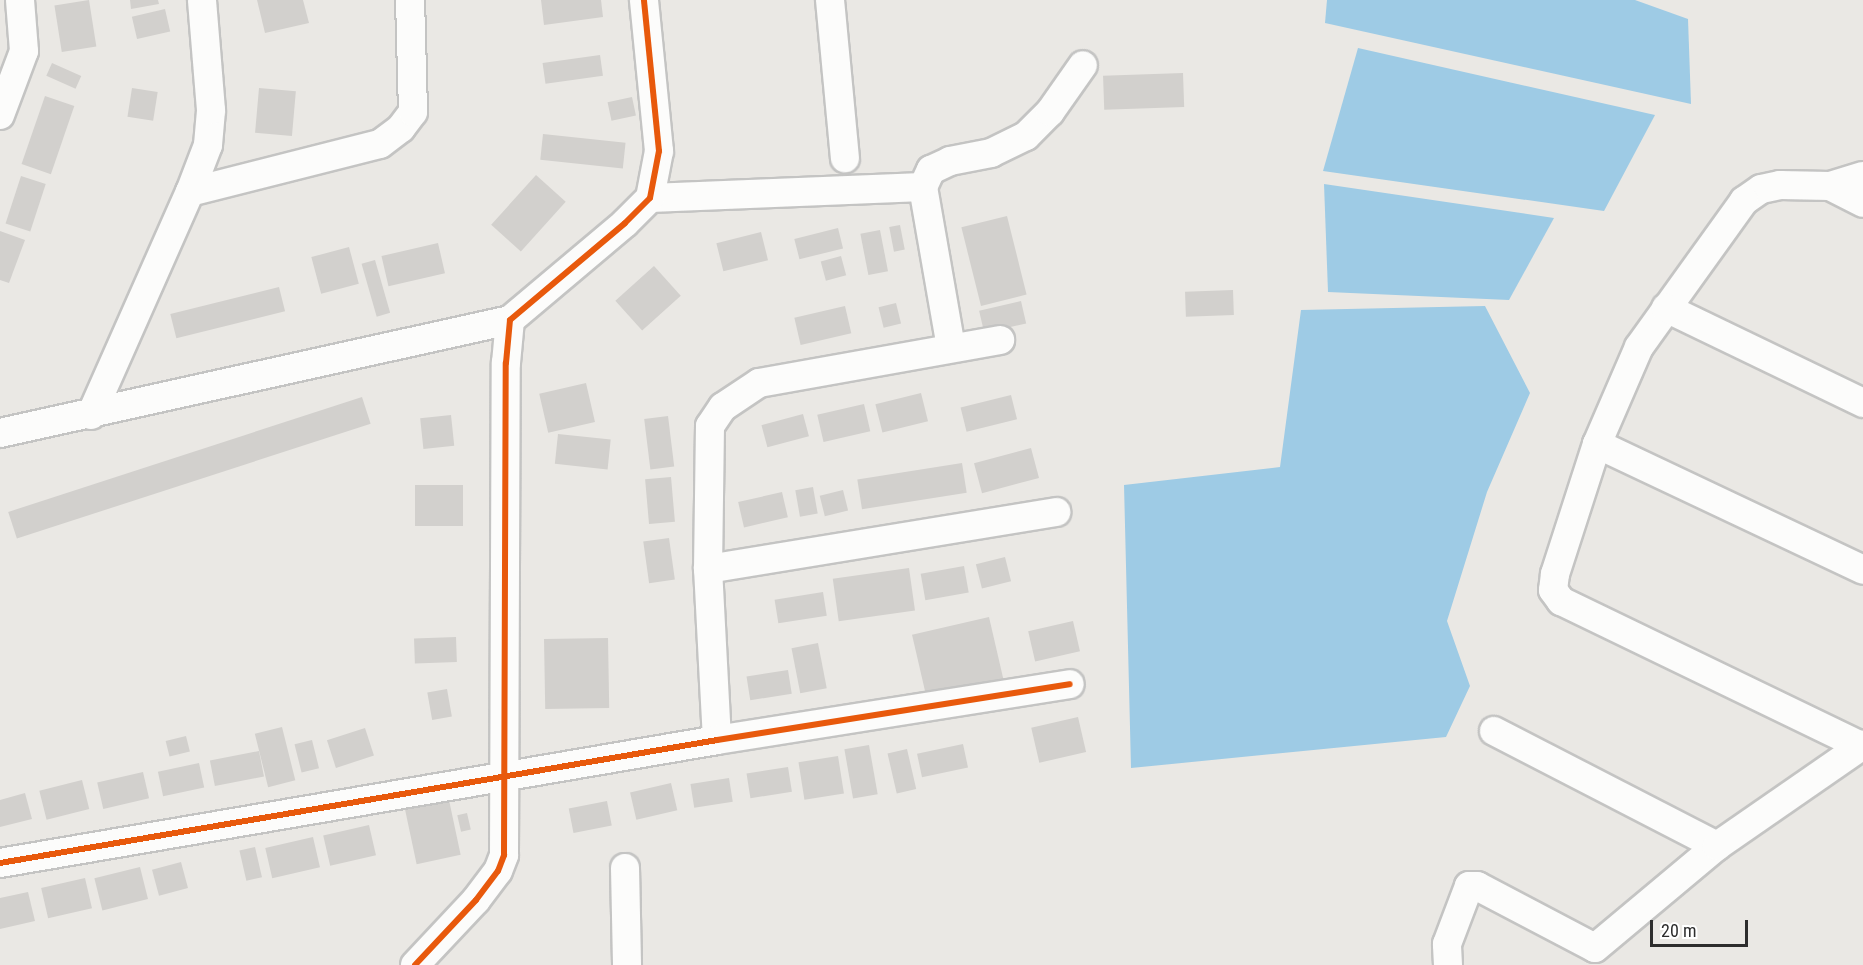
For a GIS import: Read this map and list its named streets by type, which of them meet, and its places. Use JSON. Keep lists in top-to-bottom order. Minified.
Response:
{"scale_bar":"20 m"}
